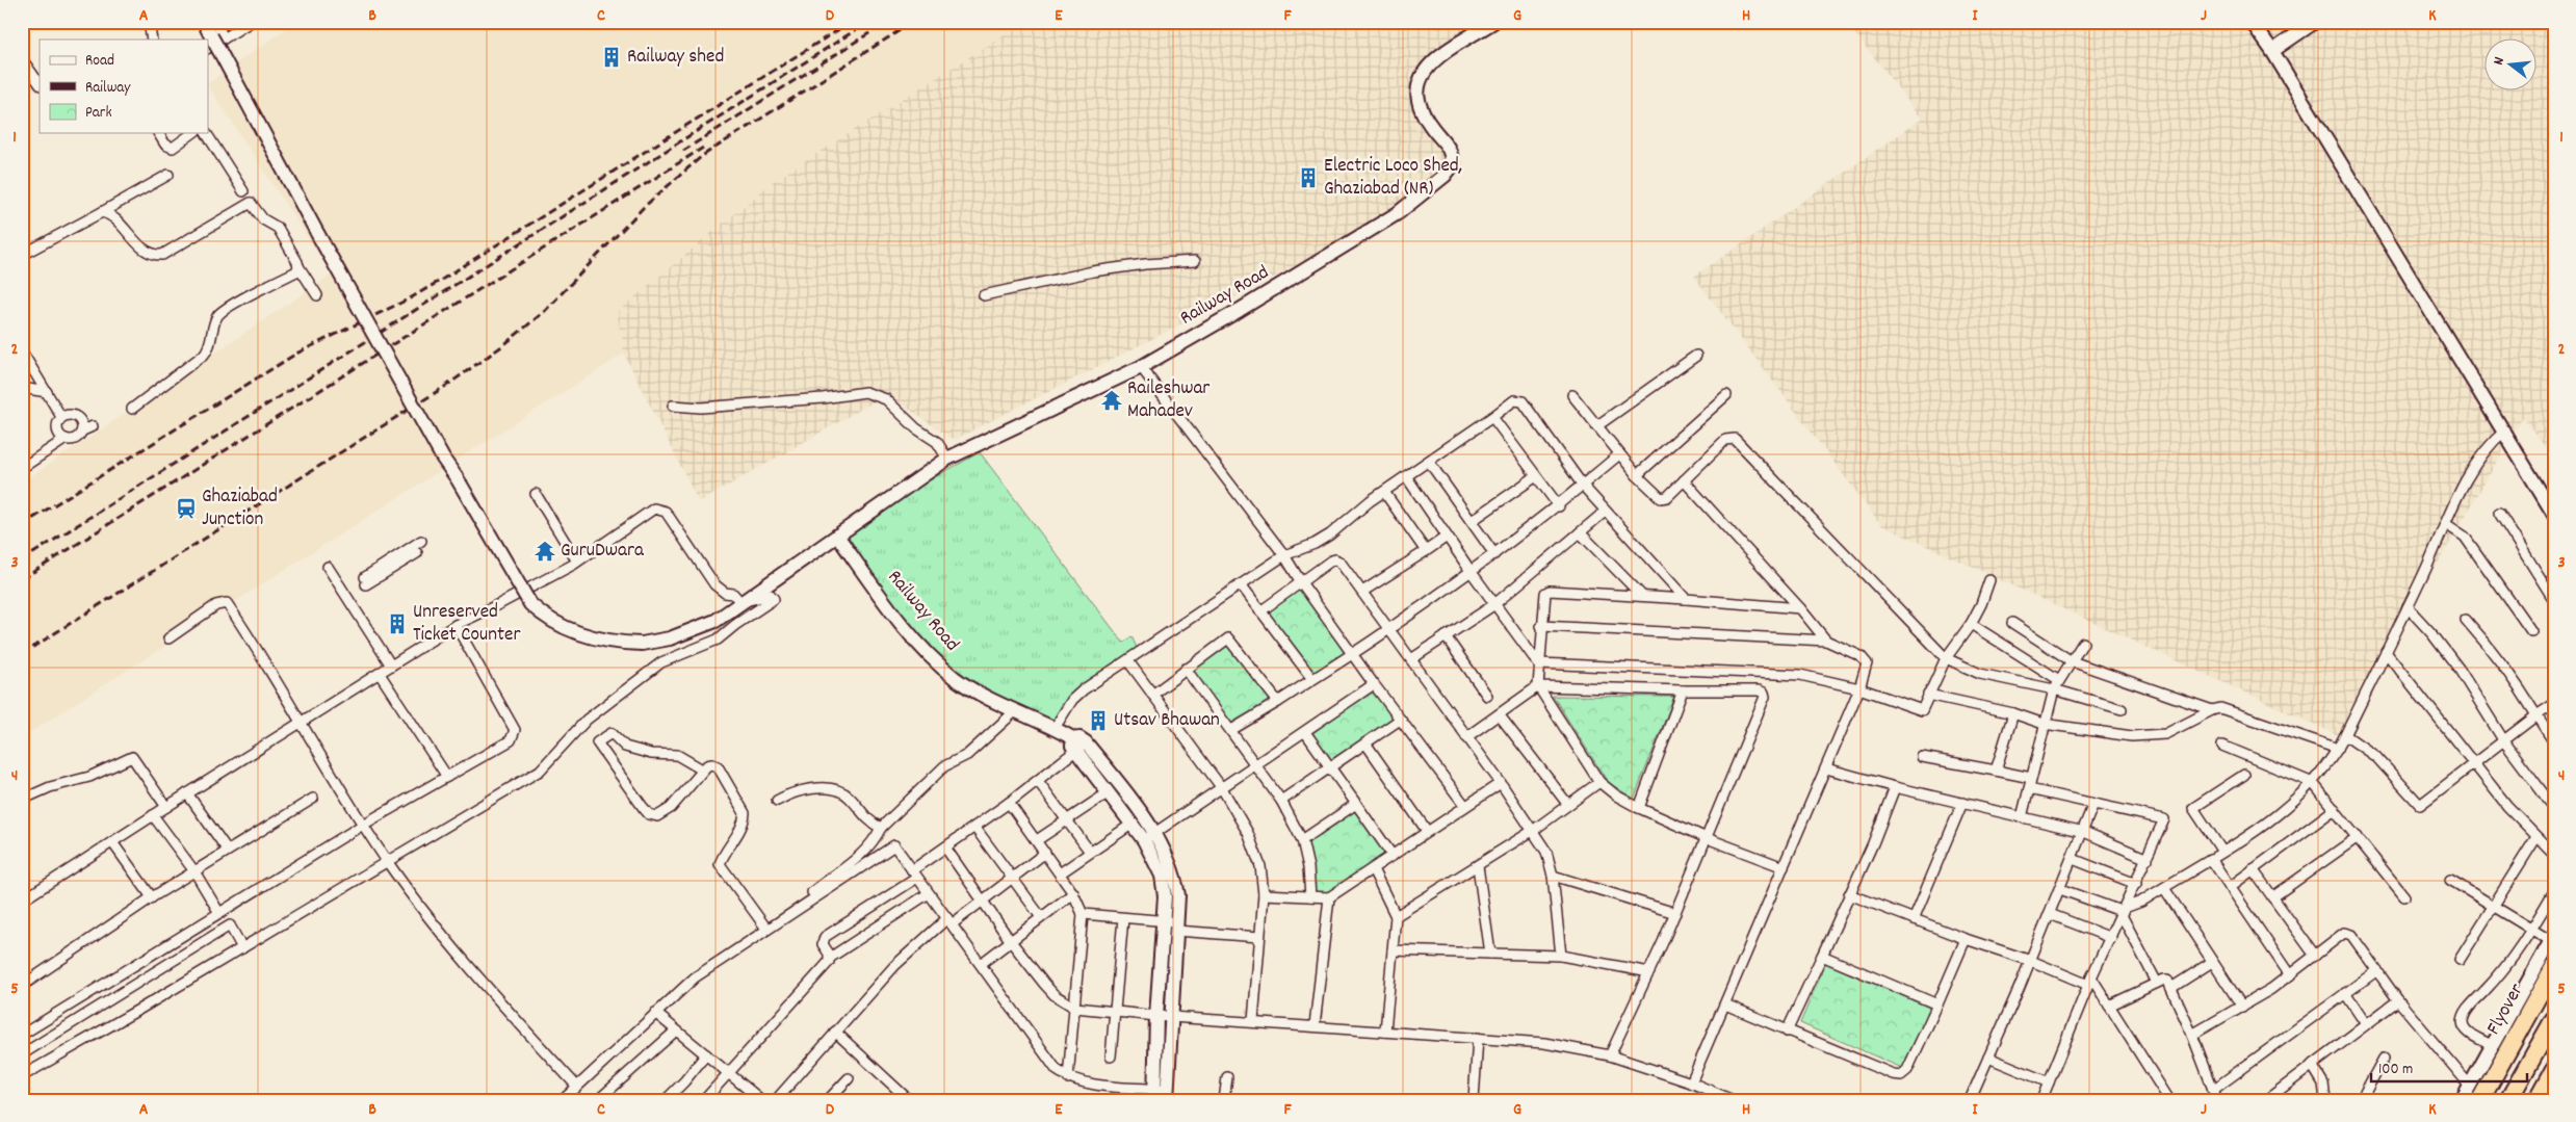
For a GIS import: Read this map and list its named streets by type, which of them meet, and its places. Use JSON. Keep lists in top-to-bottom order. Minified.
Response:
{"streets":{"highway":["Flyover"],"street":["Railway Road"]},"places":{"building":["Railway shed","Electric Loco Shed, Ghaziabad (NR)","Unreserved Ticket Counter","Utsav Bhawan"],"temple":["Raileshwar Mahadev","GuruDwara"],"station":["Ghaziabad Junction"]},"legend":["Road","Railway","Park"],"scale_bar":"100 m","north":"left","grid":{"columns":["A","B","C","D","E","F","G","H","I","J","K"],"rows":["1","2","3","4","5"]}}
